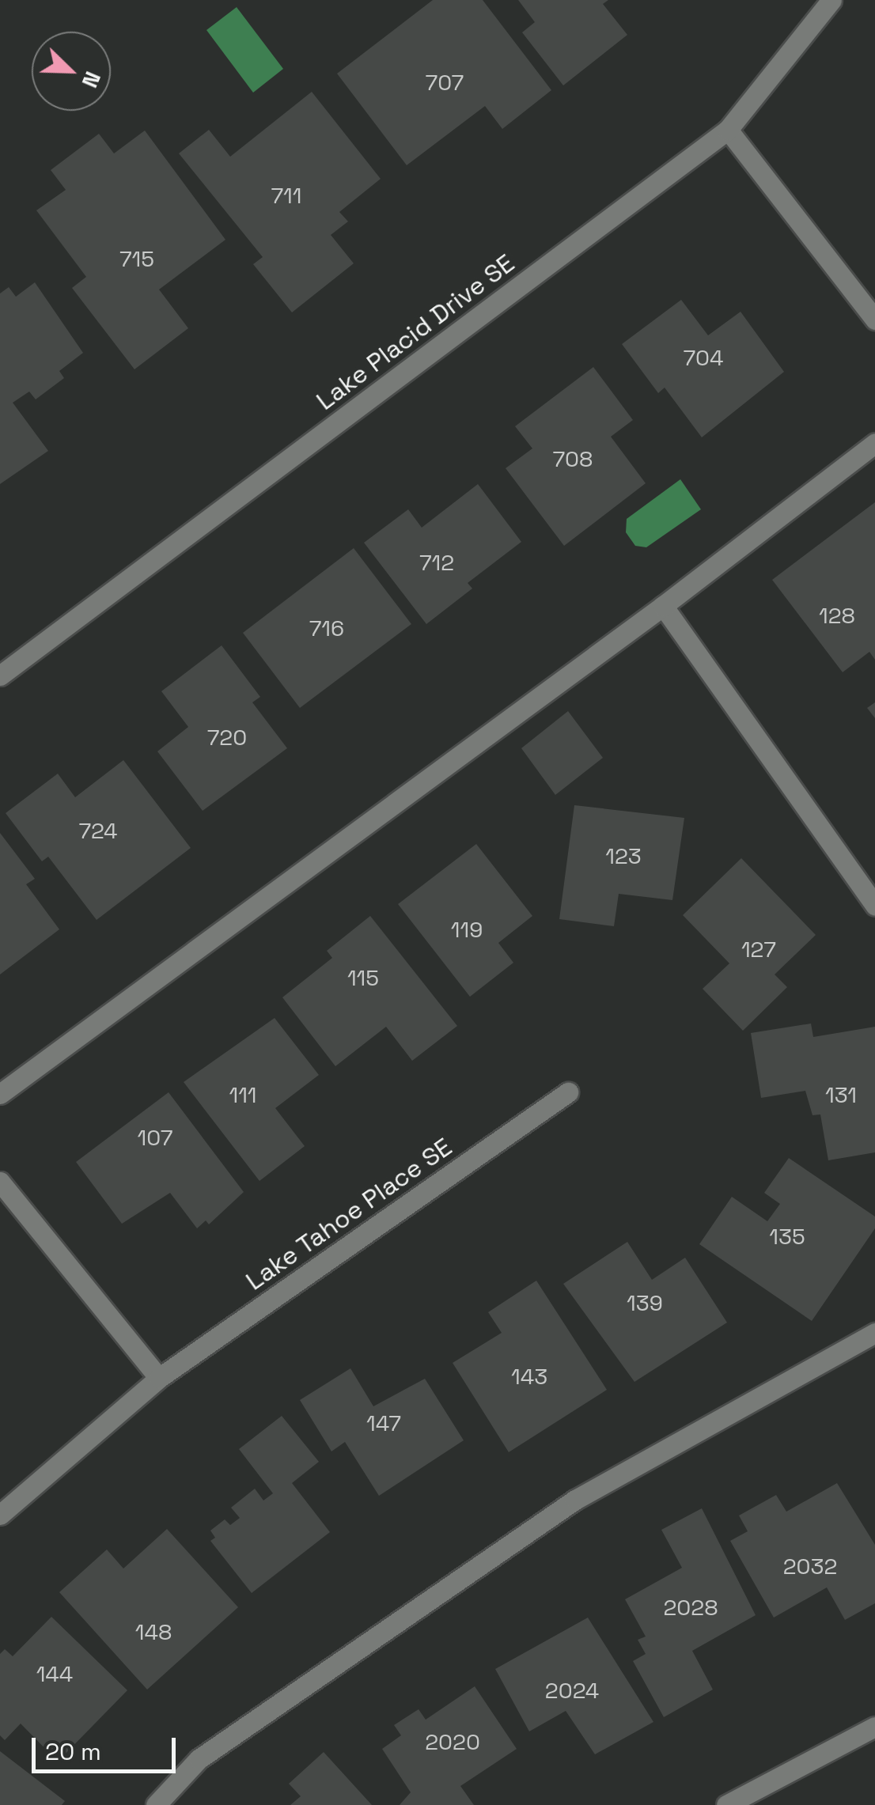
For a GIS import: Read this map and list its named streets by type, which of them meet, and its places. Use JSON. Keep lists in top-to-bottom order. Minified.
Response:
{"streets":{"street":["Lake Placid Drive SE","Lake Tahoe Place SE"]},"house_numbers":["707","711","715","704","708","712","128","716","720","724","123","119","127","115","111","131","107","135","139","143","147","2032","2028","148","144","2024","2020"],"scale_bar":"20 m","north":"bottom right"}
